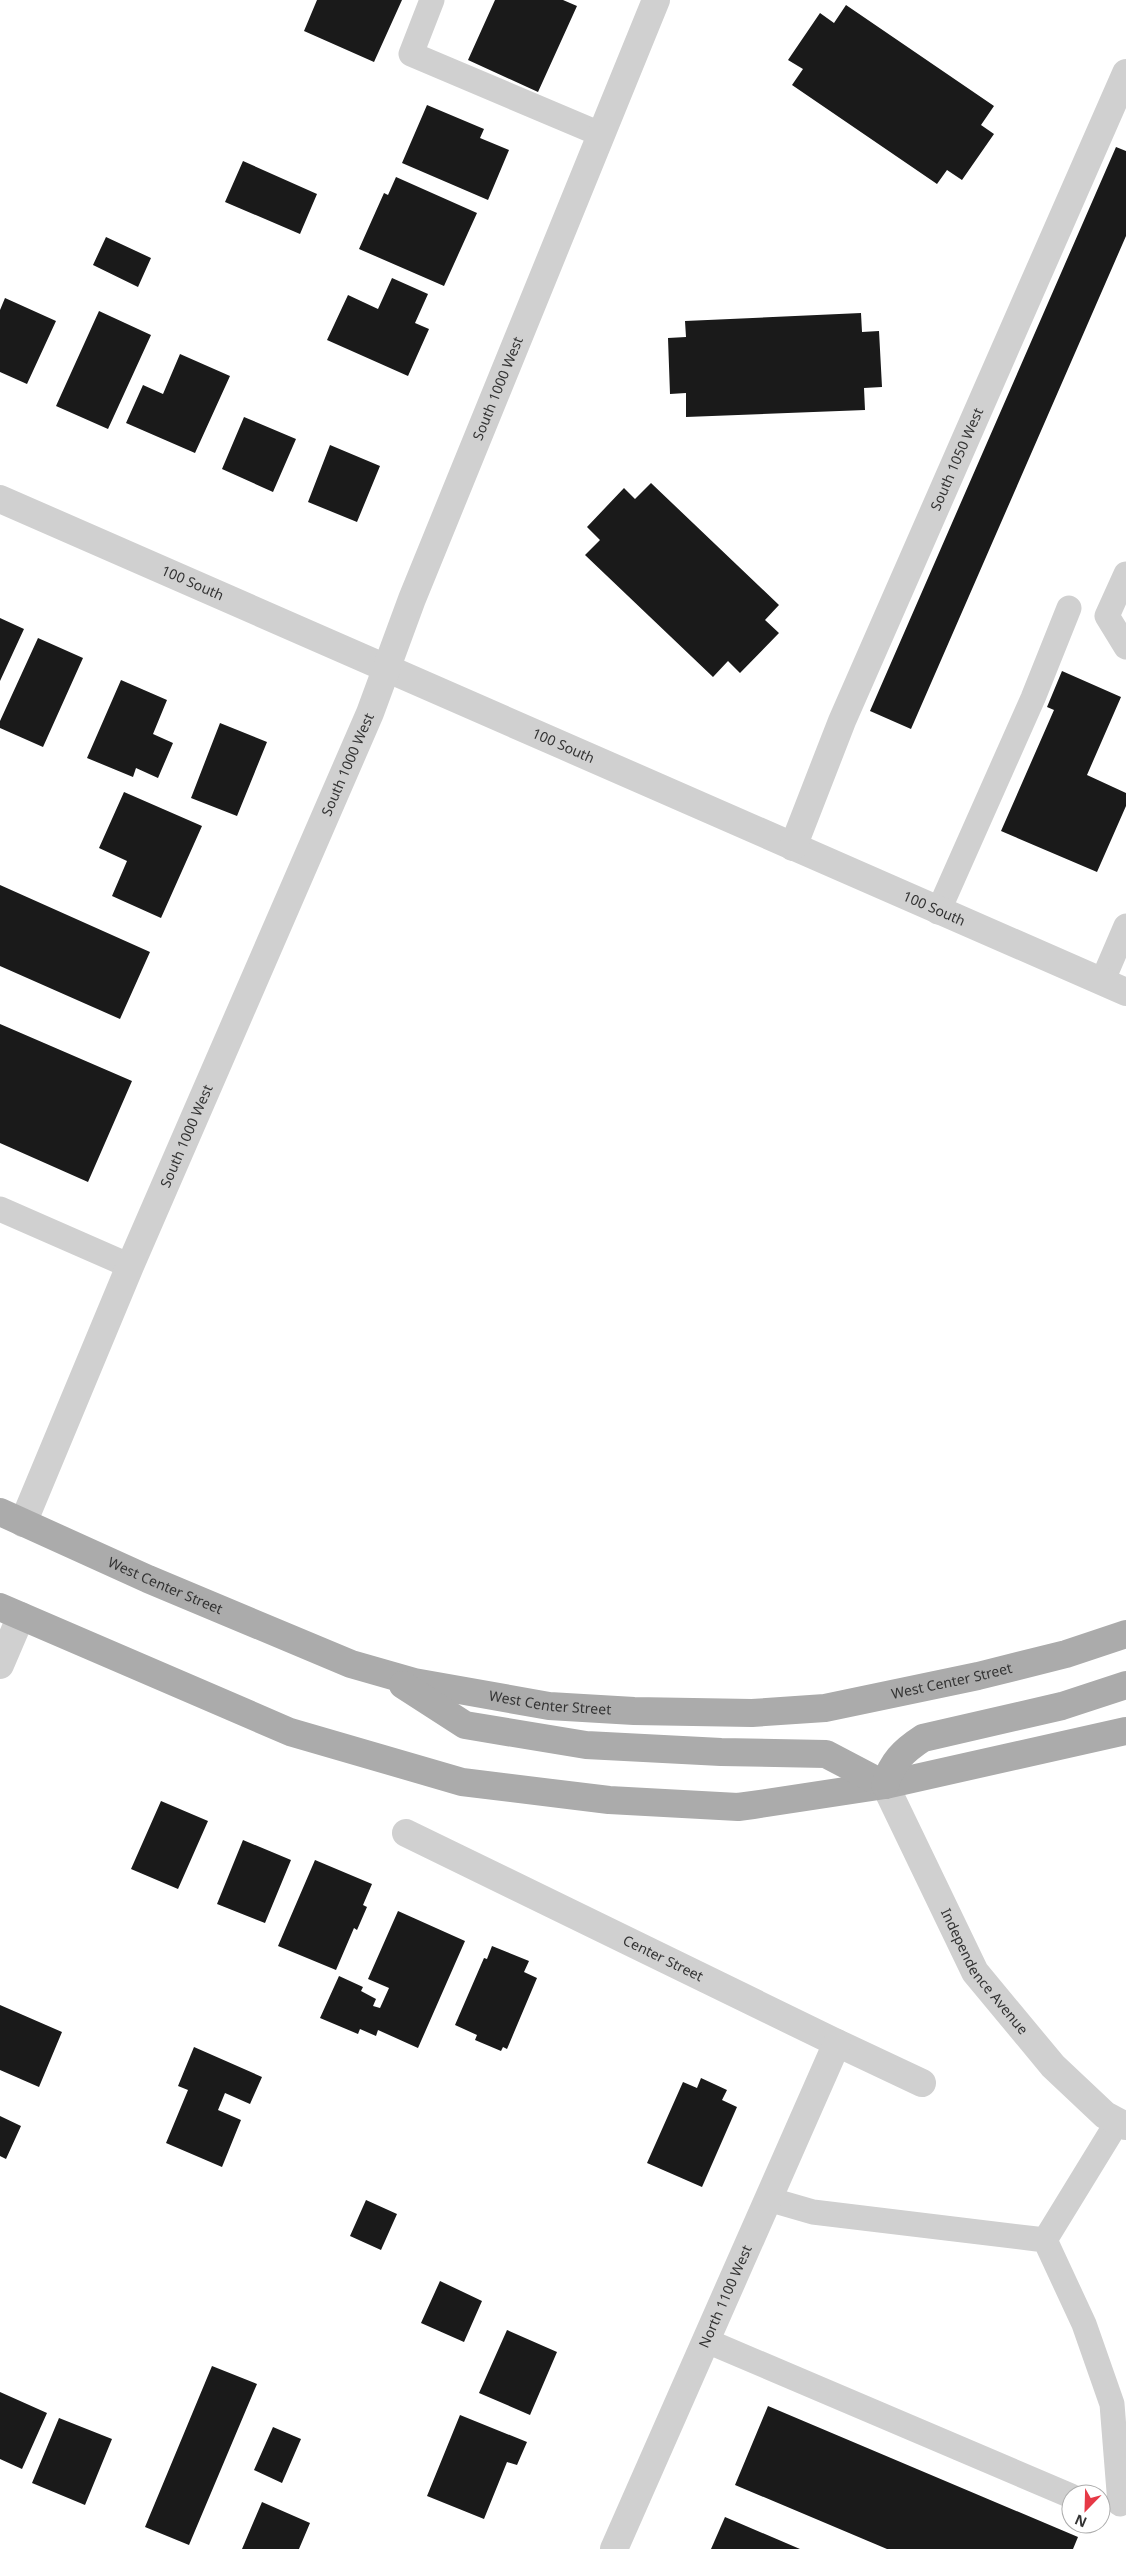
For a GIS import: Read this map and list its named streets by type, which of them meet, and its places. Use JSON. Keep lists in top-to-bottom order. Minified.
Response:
{"streets":{"main road":["West Center Street"],"street":["South 1000 West","South 1050 West","100 South","Center Street","Independence Avenue","North 1100 West"]},"crossings":[["South 1000 West","100 South"],["South 1000 West","West Center Street"],["South 1050 West","100 South"],["Center Street","North 1100 West"]],"north":"bottom left"}
